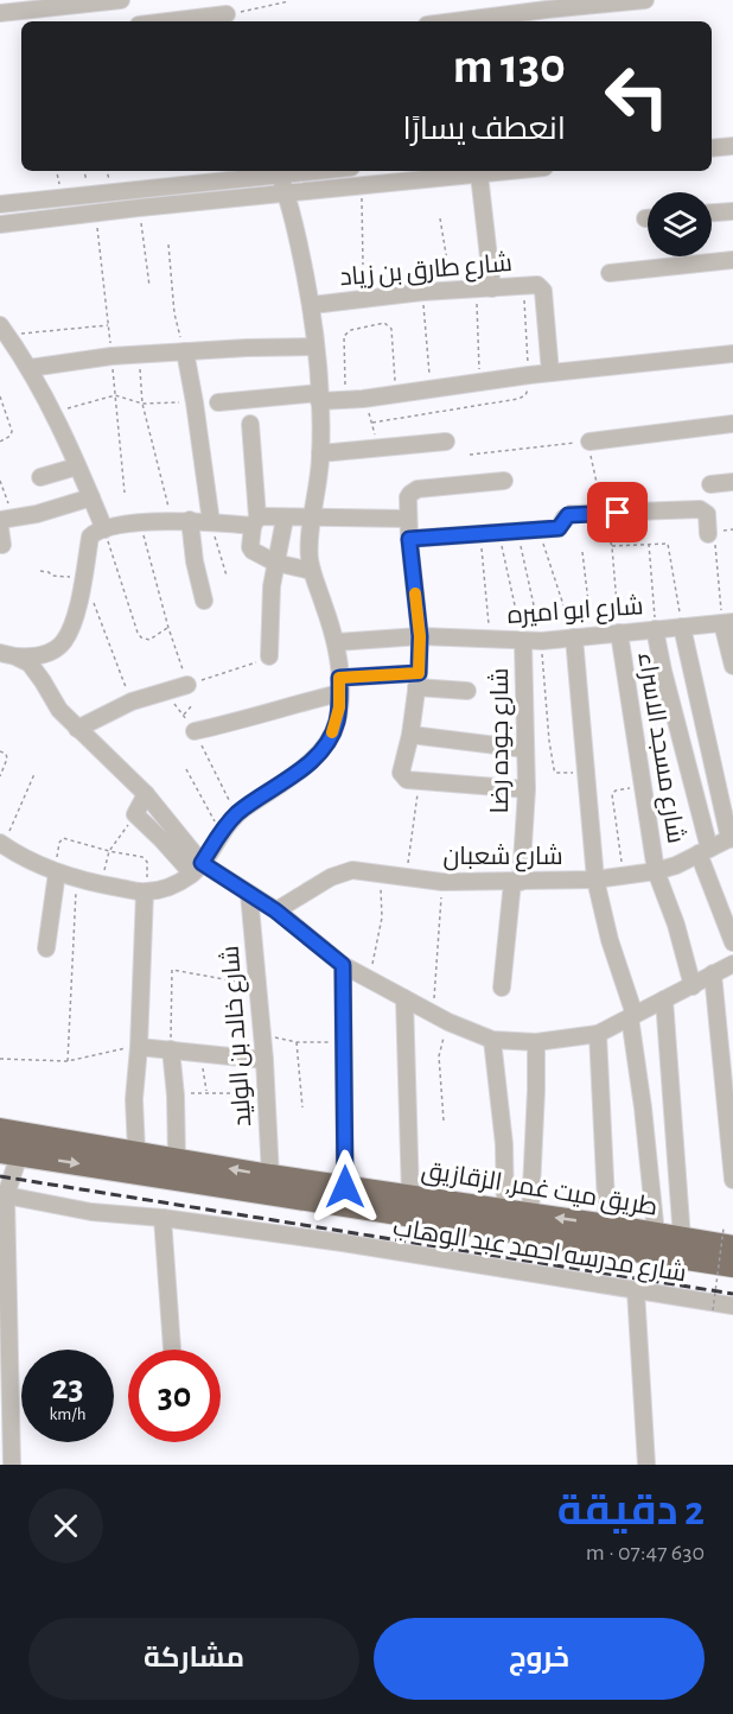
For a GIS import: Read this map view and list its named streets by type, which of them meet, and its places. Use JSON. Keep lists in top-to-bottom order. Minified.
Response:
{"streets":{"highway":["طريق ميت غمر, الزقازيق"],"street":["شارع طارق بن زياد","شارع ابو اميره","شارع جوده رضا","شارع مسجد الاسراء","شارع شعبان","شارع خالد بن الوليد","شارع مدرسه احمد عبد الوهاب"]},"crossings":[["شارع ابو اميره","شارع جوده رضا"],["شارع ابو اميره","شارع مسجد الاسراء"],["شارع جوده رضا","شارع شعبان"],["شارع مسجد الاسراء","شارع شعبان"],["شارع خالد بن الوليد","طريق ميت غمر, الزقازيق"]],"page":{"turn":["130 m","انعطف يسارًا"],"speed":"23 km/h","limit":"30","heading":["2 دقيقة","630 m · 07:47"],"buttons":["خروج","مشاركة"]}}
